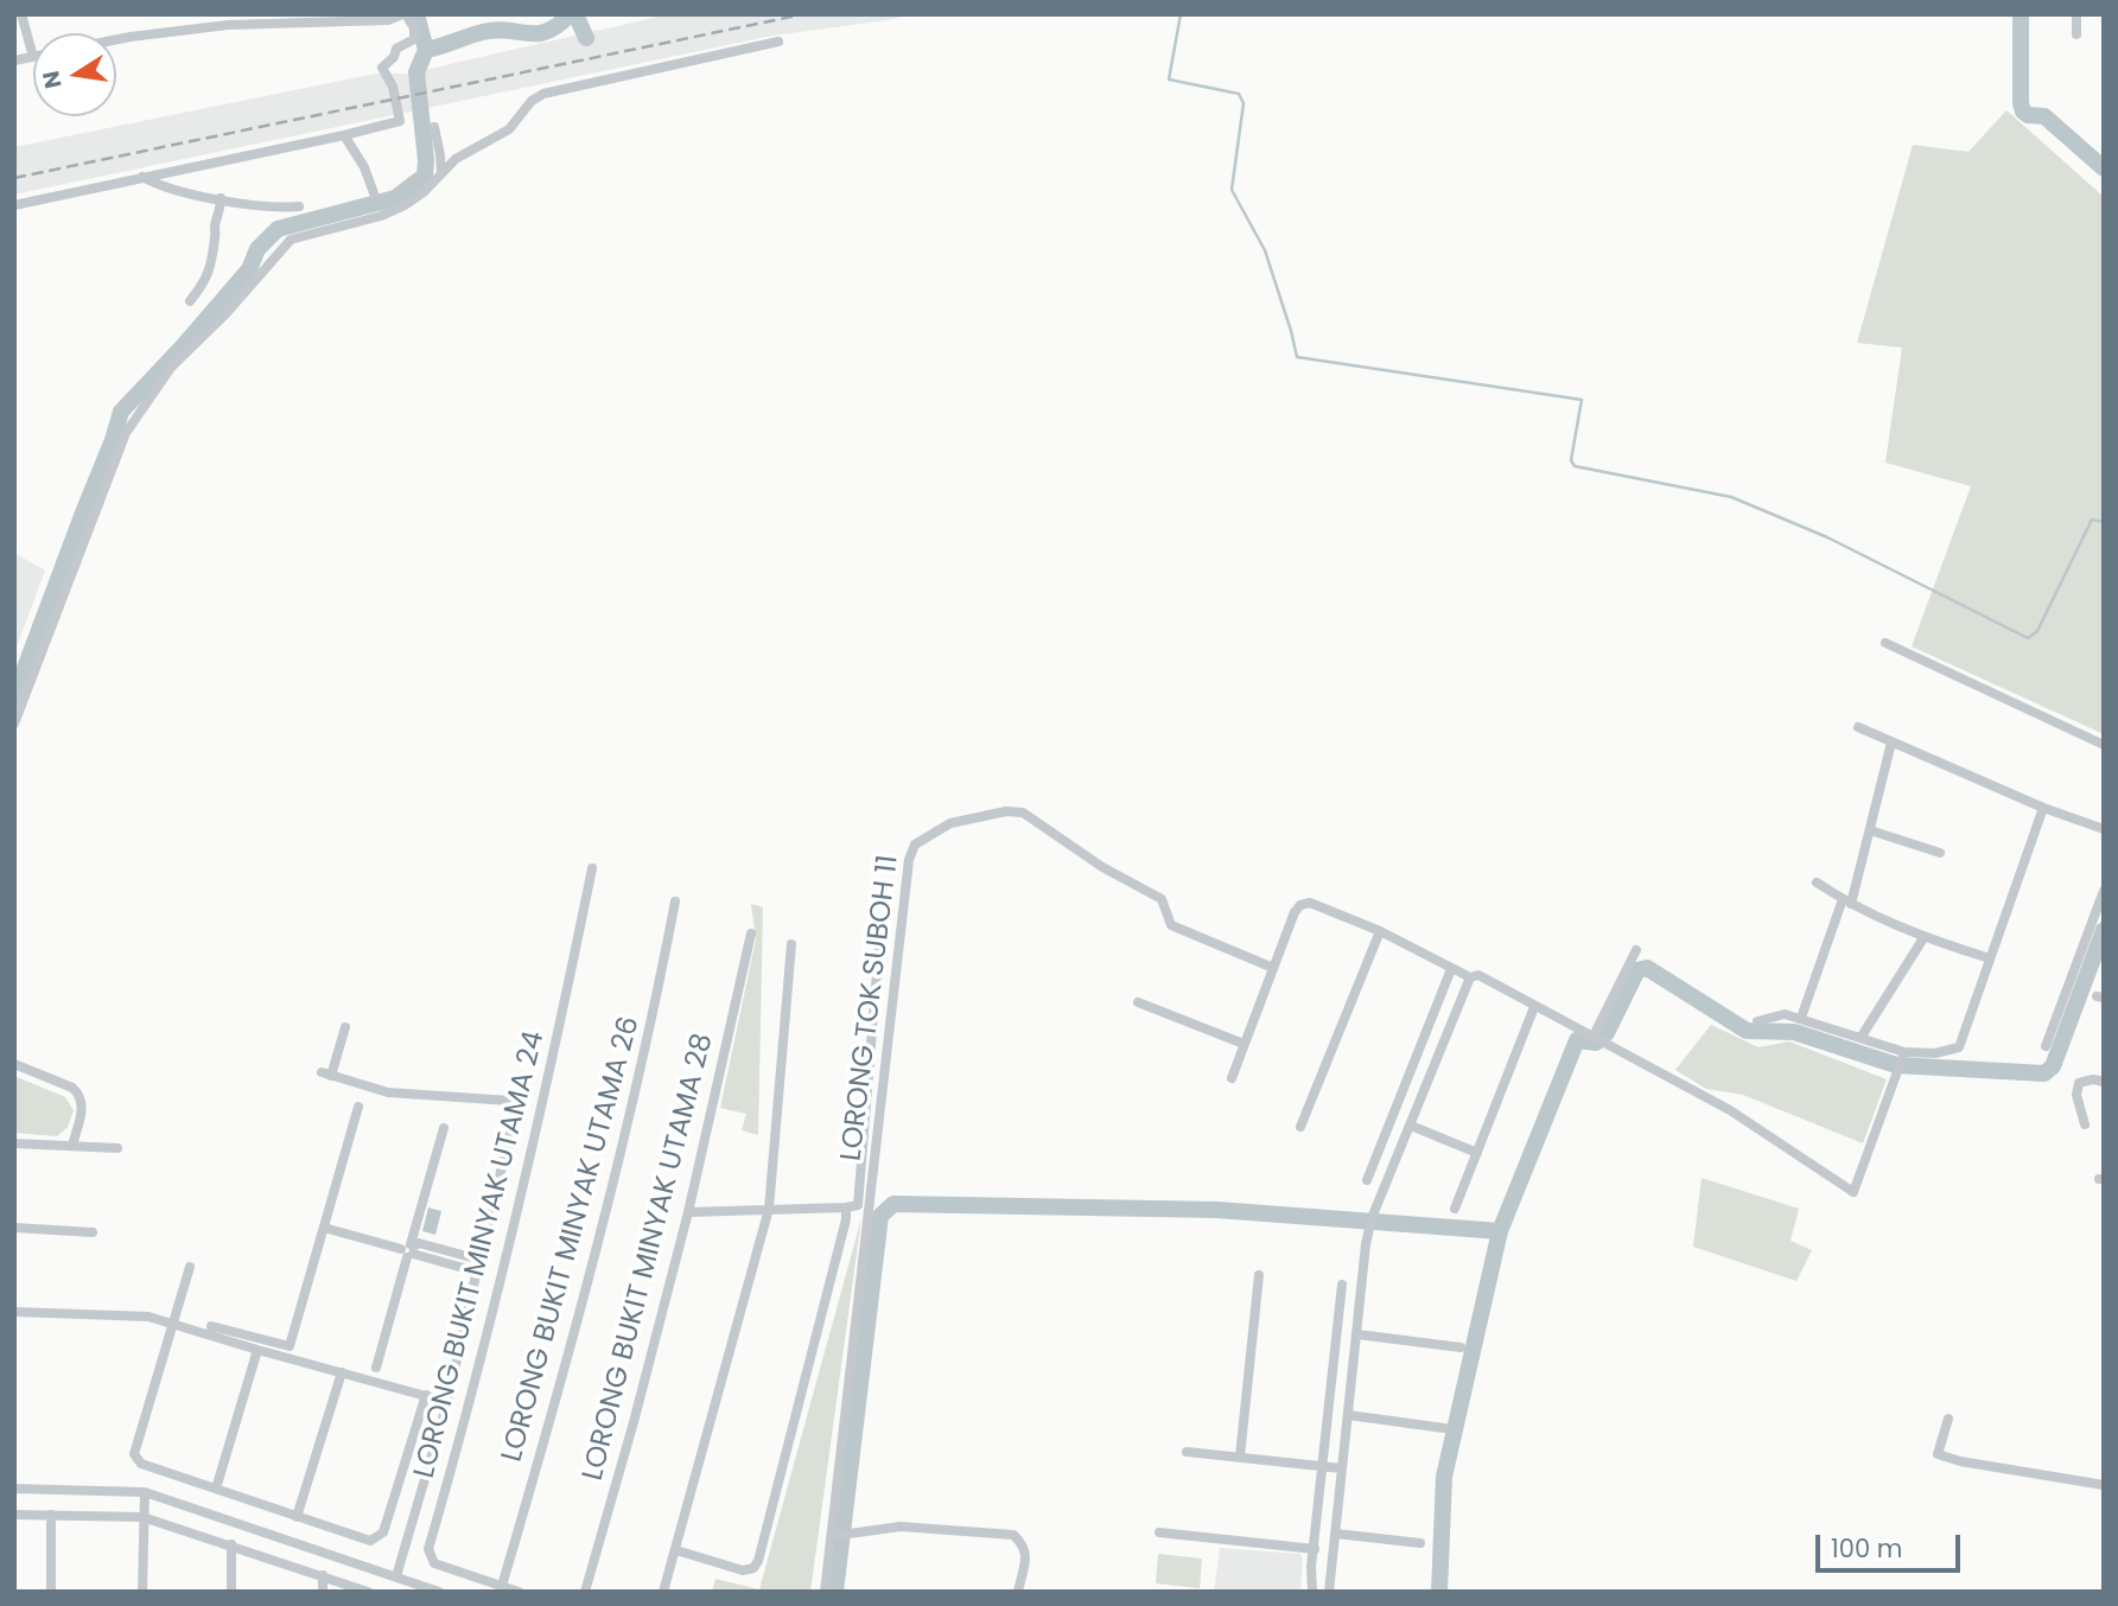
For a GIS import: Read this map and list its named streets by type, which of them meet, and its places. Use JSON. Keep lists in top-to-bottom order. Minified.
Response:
{"streets":{"street":["LORONG TOK SUBOH 11","LORONG BUKIT MINYAK UTAMA 26","LORONG BUKIT MINYAK UTAMA 24","LORONG BUKIT MINYAK UTAMA 28"]},"crossings":[["LORONG BUKIT MINYAK UTAMA 26","LORONG BUKIT MINYAK UTAMA 24"]],"scale_bar":"100 m","north":"left"}
